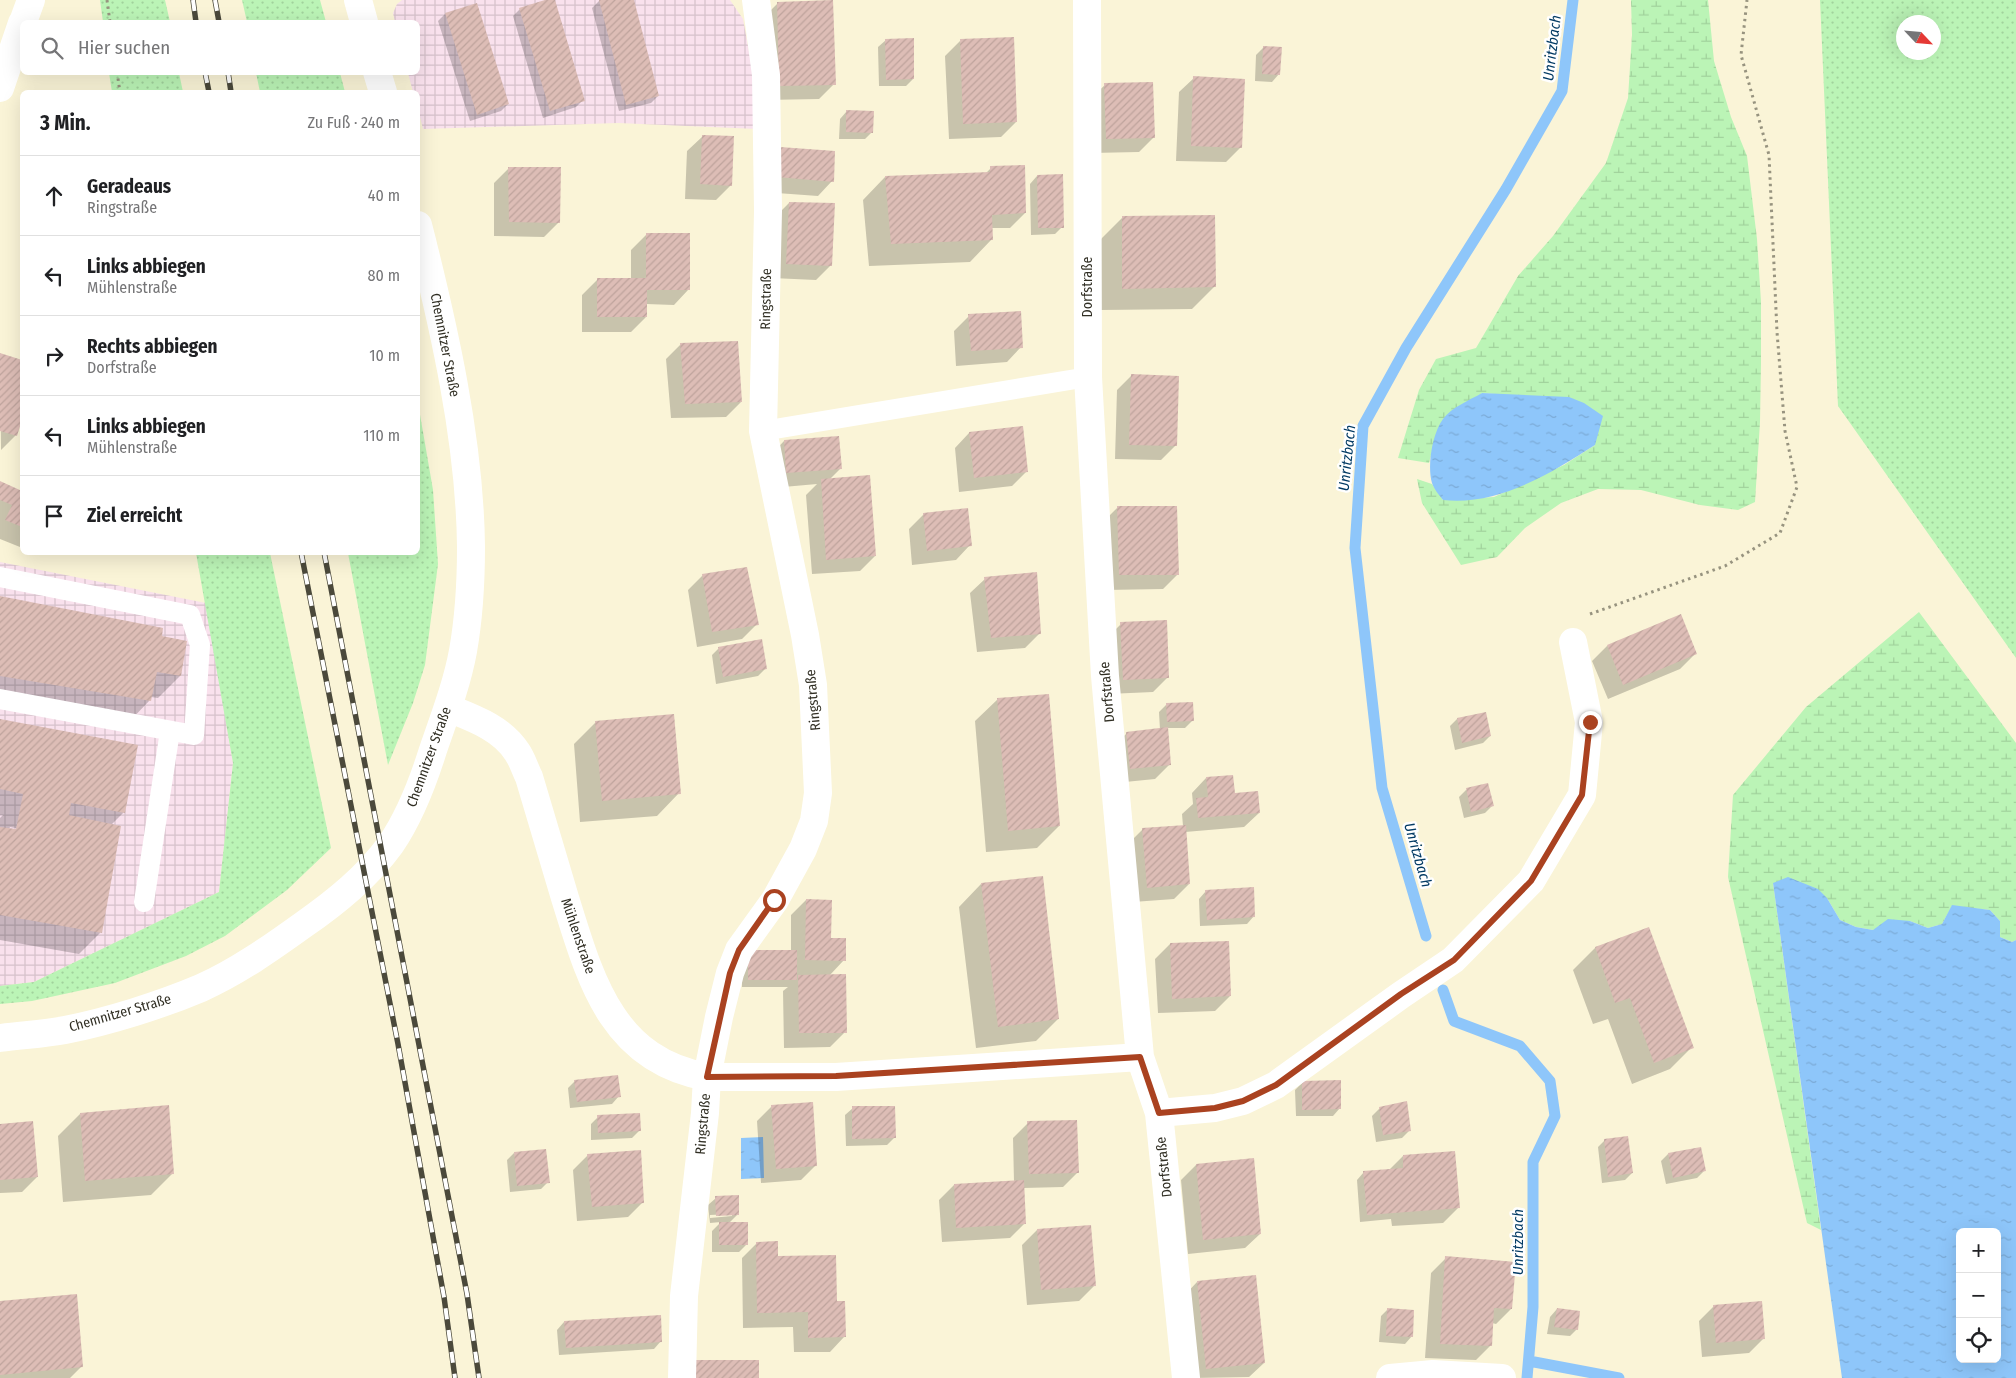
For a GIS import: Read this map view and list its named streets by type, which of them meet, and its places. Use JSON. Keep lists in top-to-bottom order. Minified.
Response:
{"streets":{"street":["Dorfstraße","Ringstraße","Chemnitzer Straße","Mühlenstraße"]},"crossings":[["Dorfstraße","Mühlenstraße"],["Ringstraße","Mühlenstraße"],["Chemnitzer Straße","Mühlenstraße"]],"water":["Unritzbach"],"north":"bottom right","page":{"search":"Hier suchen","heading":["3 Min.","Zu Fuß · 240 m"],"list":[["Geradeaus","Ringstraße","40 m"],["Links abbiegen","Mühlenstraße","80 m"],["Rechts abbiegen","Dorfstraße","10 m"],["Links abbiegen","Mühlenstraße","110 m"],"Ziel erreicht"],"map_buttons":["+","−"]}}
